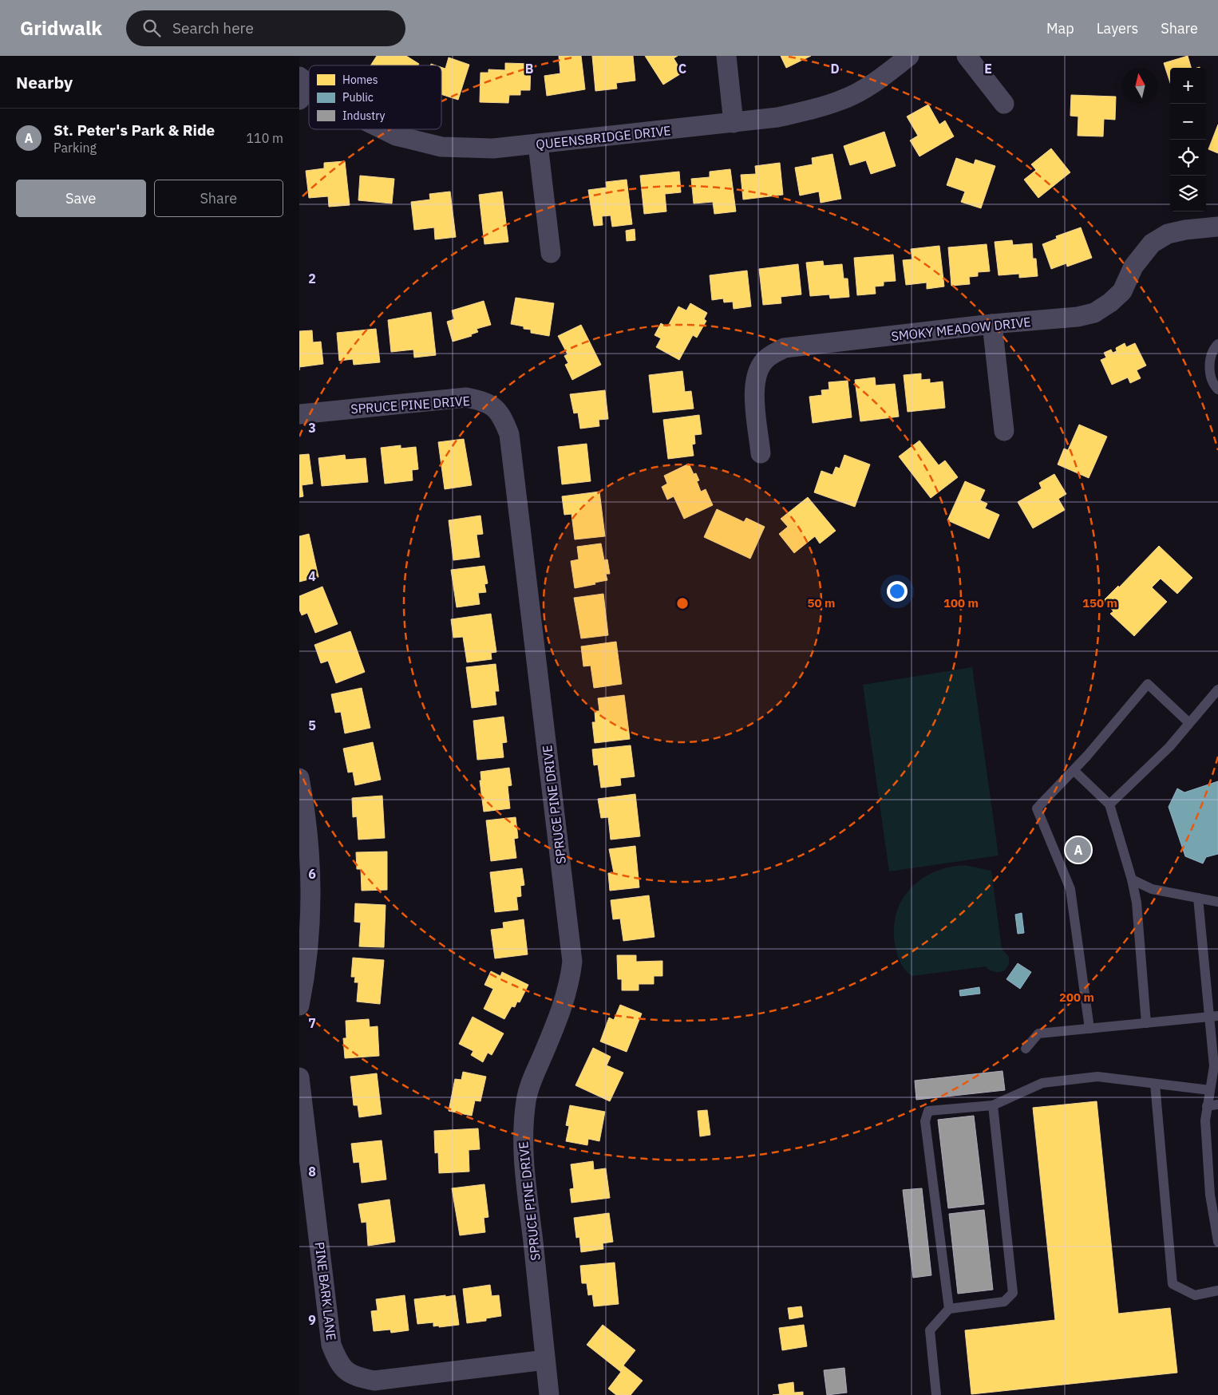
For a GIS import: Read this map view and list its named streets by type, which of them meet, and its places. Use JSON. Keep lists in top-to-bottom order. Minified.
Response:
{"streets":{"street":["QUEENSBRIDGE DRIVE","SMOKY MEADOW DRIVE","SPRUCE PINE DRIVE","PINE BARK LANE"]},"crossings":[["SPRUCE PINE DRIVE","PINE BARK LANE"]],"legend":["Homes","Public","Industry"],"north":"top","page":{"header":"Gridwalk","search":"Search here","nav":["Map","Layers","Share"],"heading":"Nearby","map_buttons":["+","−"],"list":[{"mark":"A","name":"St. Peter's Park & Ride","note":"Parking","value":"110 m"}],"buttons":["Save","Share"],"pins":"A"},"grid":{"columns":["B","C","D","E"],"rows":["2","3","4","5","6","7","8","9"]},"rings":["50 m","100 m","150 m","200 m"]}
